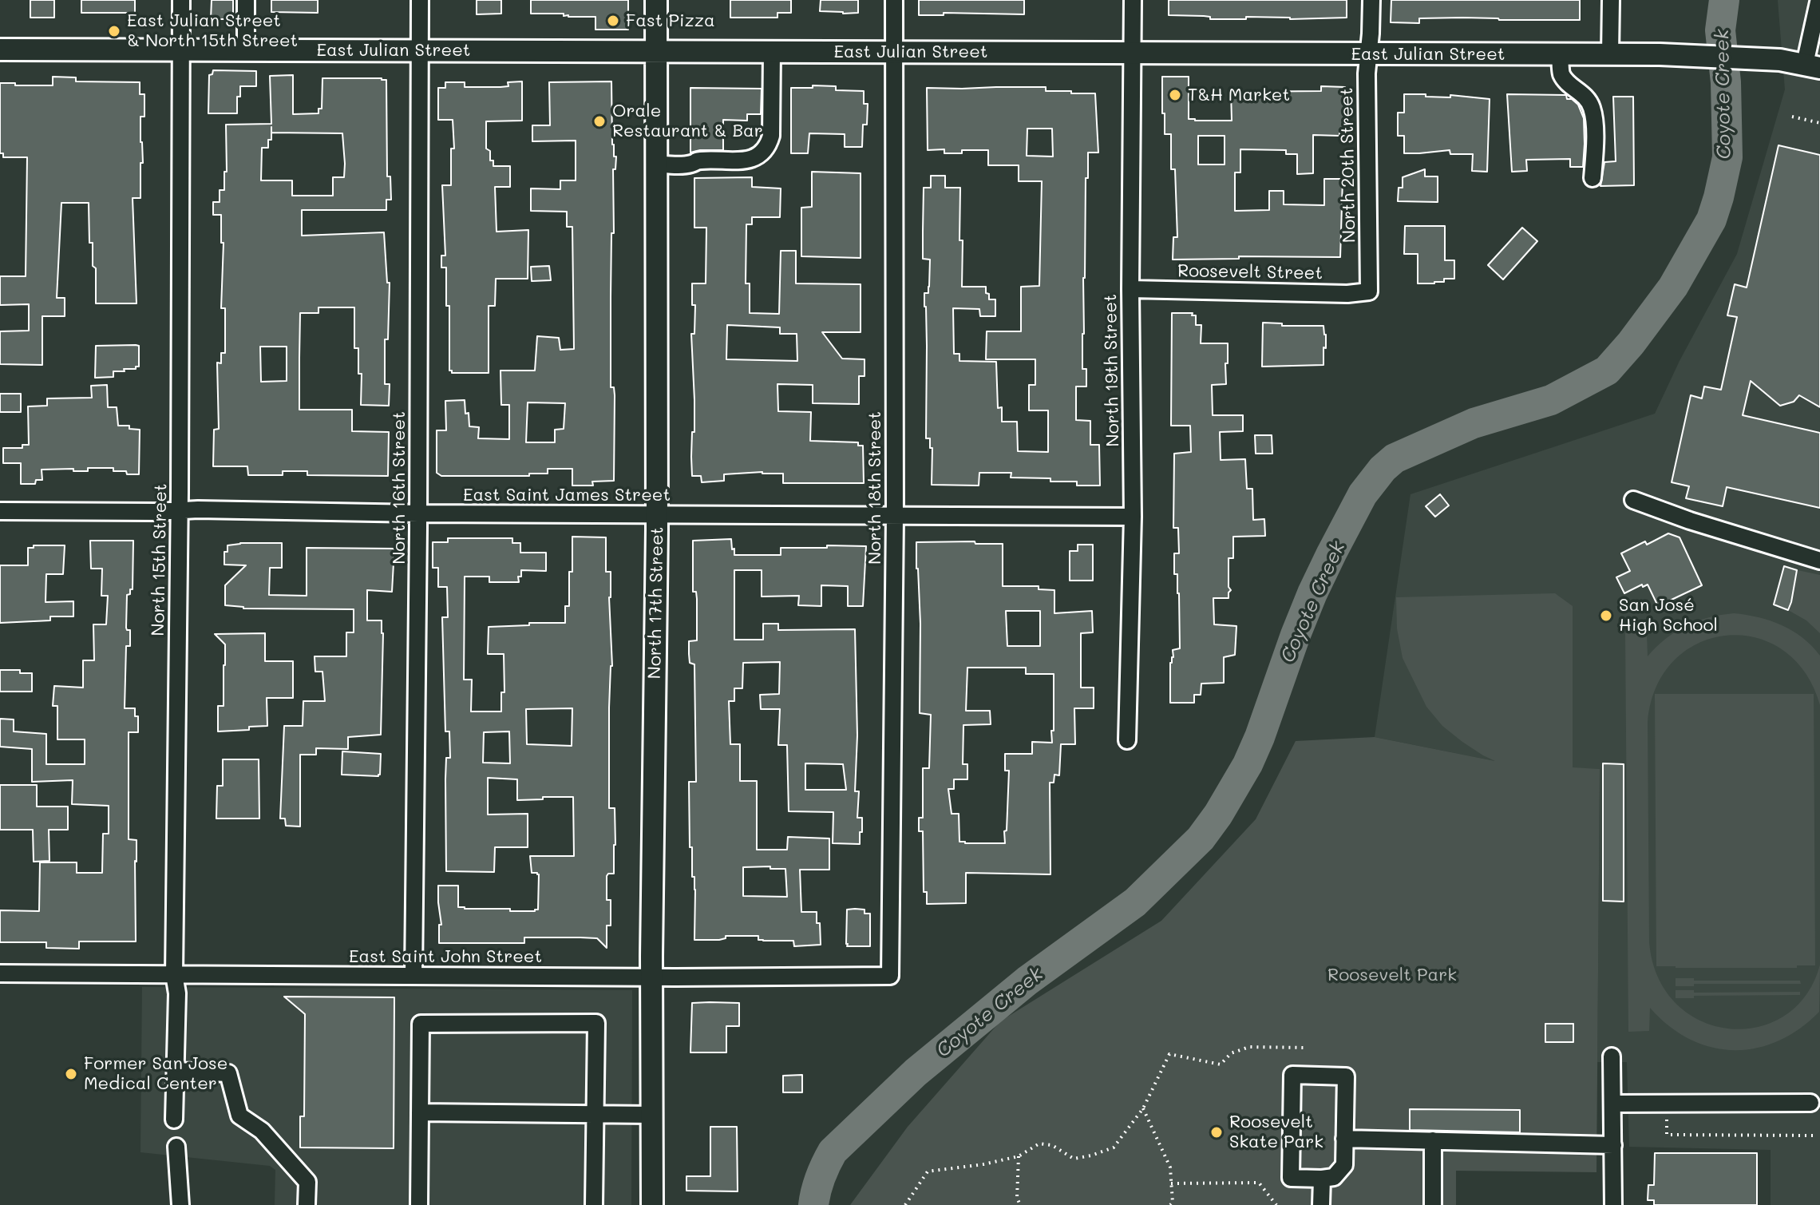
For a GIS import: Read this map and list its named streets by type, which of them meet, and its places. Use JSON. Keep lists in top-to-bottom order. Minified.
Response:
{"streets":{"main road":["East Julian Street","North 17th Street"],"street":["North 20th Street","Roosevelt Street","North 19th Street","North 16th Street","North 18th Street","East Saint James Street","North 15th Street","East Saint John Street"]},"crossings":[["East Julian Street","North 20th Street"],["East Julian Street","North 19th Street"],["East Julian Street","North 16th Street"],["East Julian Street","North 18th Street"],["East Julian Street","North 15th Street"],["East Julian Street","North 17th Street"],["North 20th Street","Roosevelt Street"],["Roosevelt Street","North 19th Street"],["North 19th Street","East Saint James Street"],["North 16th Street","East Saint James Street"],["North 16th Street","East Saint John Street"],["North 18th Street","East Saint James Street"],["North 18th Street","East Saint John Street"],["East Saint James Street","North 15th Street"],["East Saint James Street","North 17th Street"],["North 15th Street","East Saint John Street"],["North 17th Street","East Saint John Street"]],"water":["Coyote Creek"],"parks":["Roosevelt Park"],"places":["Fast Pizza","East Julian Street & North 15th Street","T&H Market","Orale Restaurant & Bar","San José High School","Former San Jose Medical Center","Roosevelt Skate Park"]}
